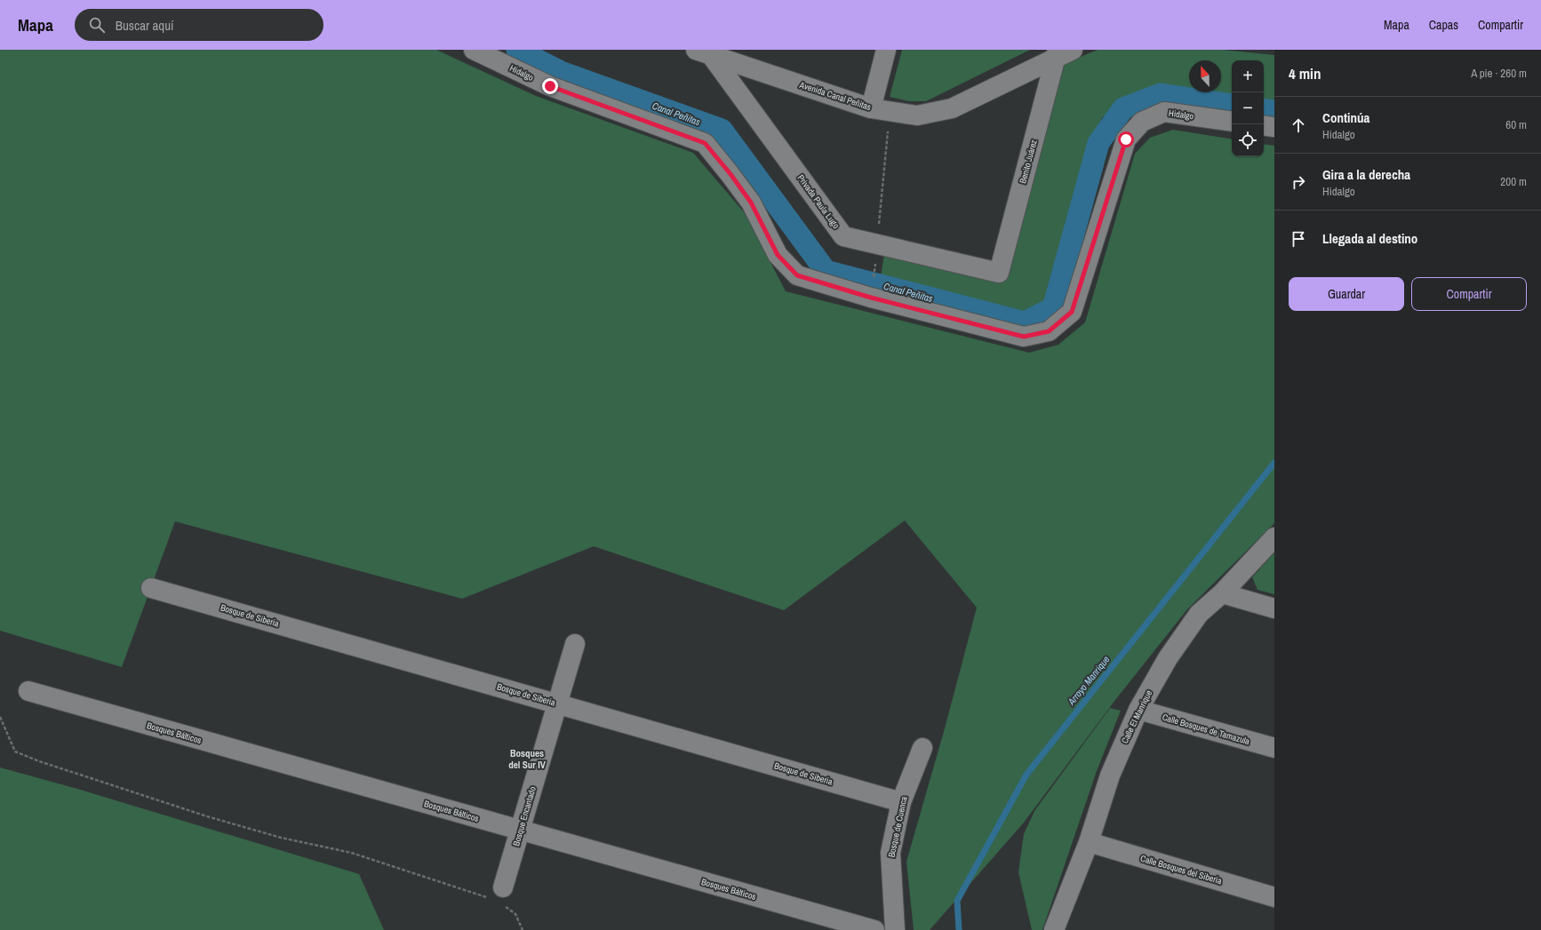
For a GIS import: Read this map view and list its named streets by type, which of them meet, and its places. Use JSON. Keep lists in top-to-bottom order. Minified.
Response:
{"streets":{"street":["Hidalgo","Avenida Canal Peñitas","Benito Juárez","Privada Paula Lugo","Bosque de Siberia","Calle El Manrique","Calle Bosques de Tamazula","Bosques Bálticos","Bosque Encantado","Bosque de Cuenca","Calle Bosques del Siberia"]},"crossings":[["Avenida Canal Peñitas","Benito Juárez"],["Avenida Canal Peñitas","Privada Paula Lugo"],["Benito Juárez","Privada Paula Lugo"],["Bosque de Siberia","Bosque Encantado"],["Bosque de Siberia","Bosque de Cuenca"],["Calle El Manrique","Calle Bosques de Tamazula"],["Calle El Manrique","Calle Bosques del Siberia"],["Bosques Bálticos","Bosque Encantado"]],"districts":["Bosques del Sur IV"],"water":["Canal Peñitas","Arroyo Manrique"],"north":"top","page":{"header":"Mapa","search":"Buscar aquí","nav":["Mapa","Capas","Compartir"],"heading":["4 min","A pie · 260 m"],"map_buttons":["+","−"],"list":[["Continúa","Hidalgo","60 m"],["Gira a la derecha","Hidalgo","200 m"],"Llegada al destino"],"buttons":["Guardar","Compartir"]}}
